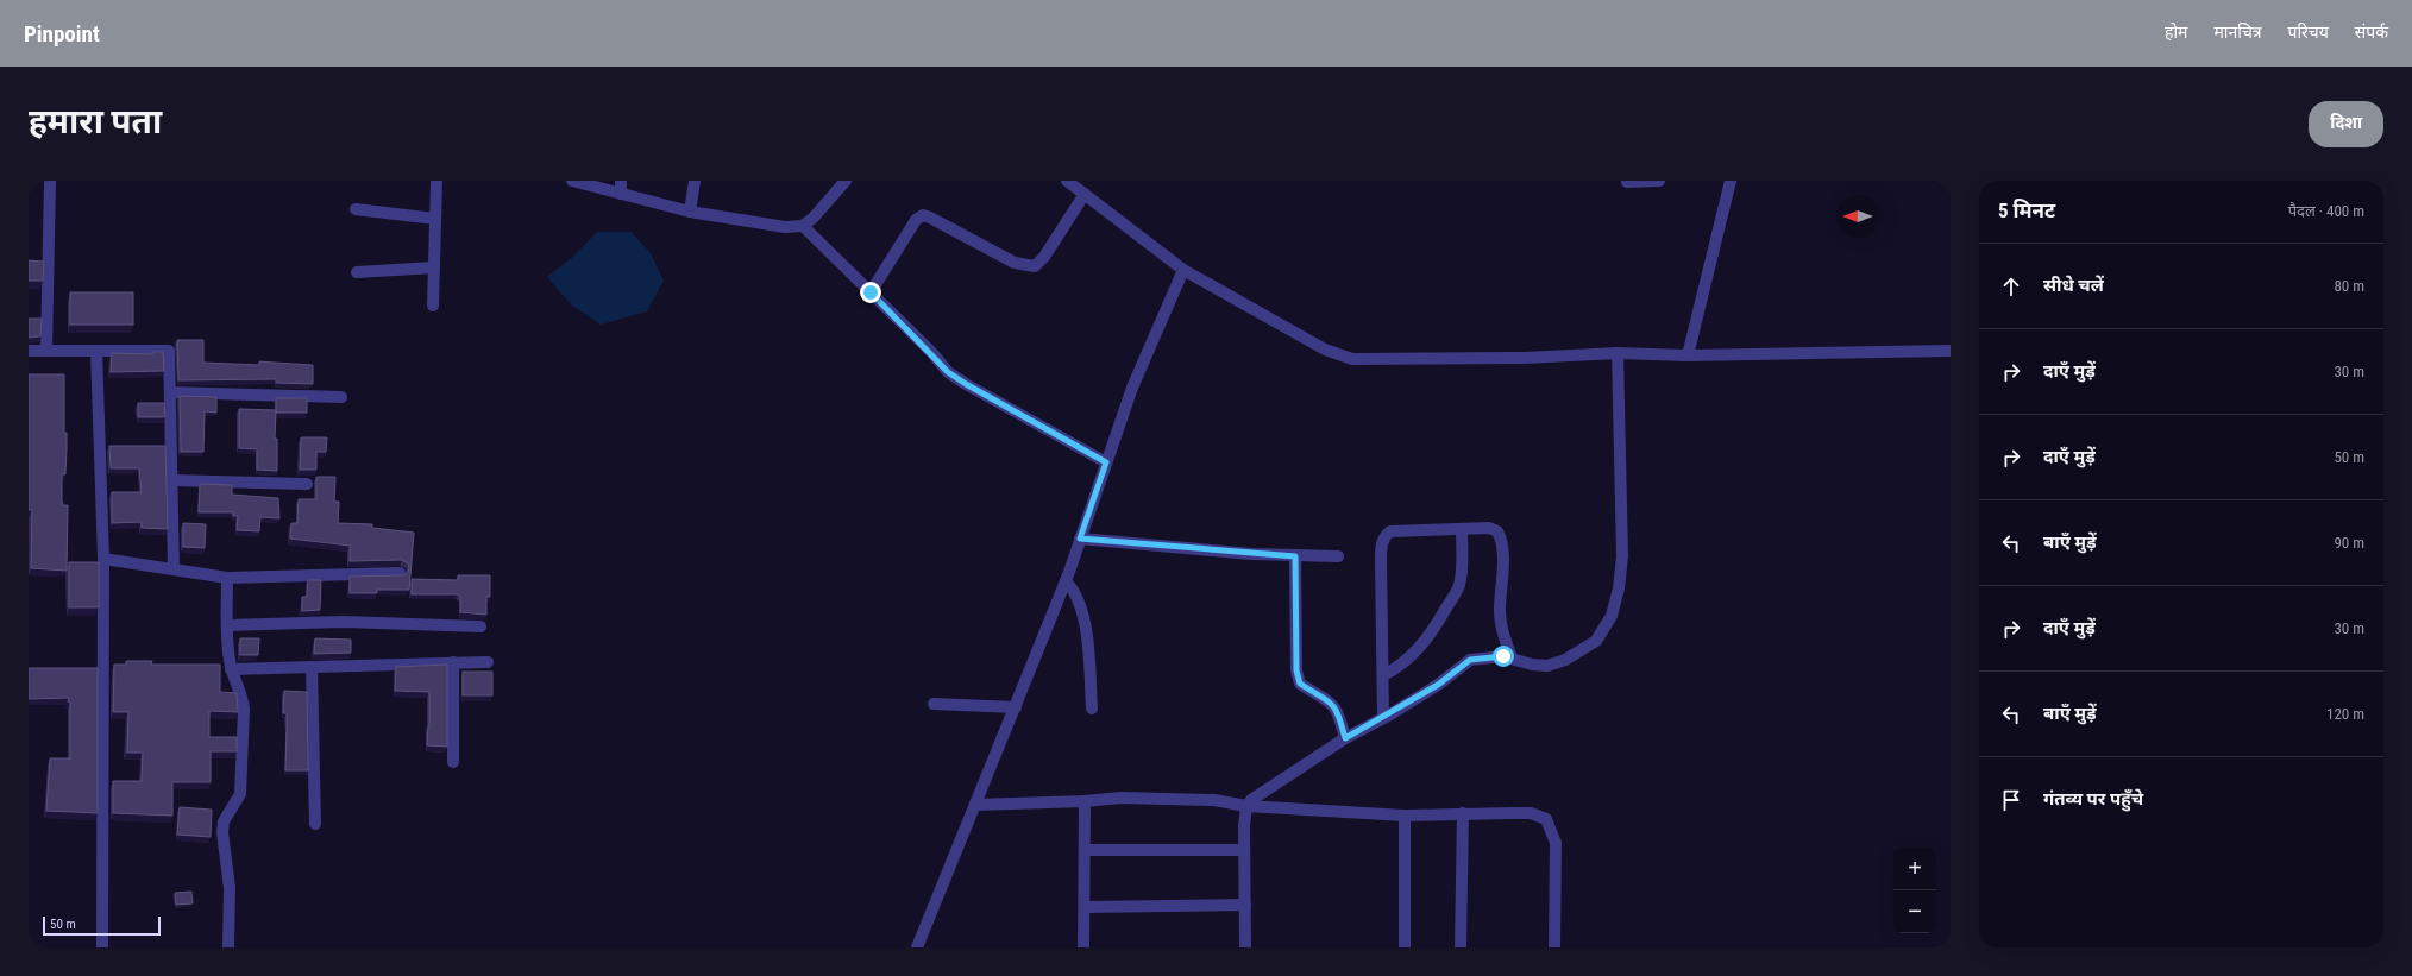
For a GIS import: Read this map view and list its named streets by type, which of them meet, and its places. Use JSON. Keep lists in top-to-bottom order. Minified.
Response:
{"scale_bar":"50 m","north":"left","page":{"header":"Pinpoint","nav":["होम","मानचित्र","परिचय","संपर्क"],"buttons":"दिशा","title":"हमारा पता","heading":["5 मिनट","पैदल · 400 m"],"list":[["सीधे चलें","80 m"],["दाएँ मुड़ें","30 m"],["दाएँ मुड़ें","50 m"],["बाएँ मुड़ें","90 m"],["दाएँ मुड़ें","30 m"],["बाएँ मुड़ें","120 m"],"गंतव्य पर पहुँचे"],"map_buttons":["+","−"],"scale":"50 m"}}
